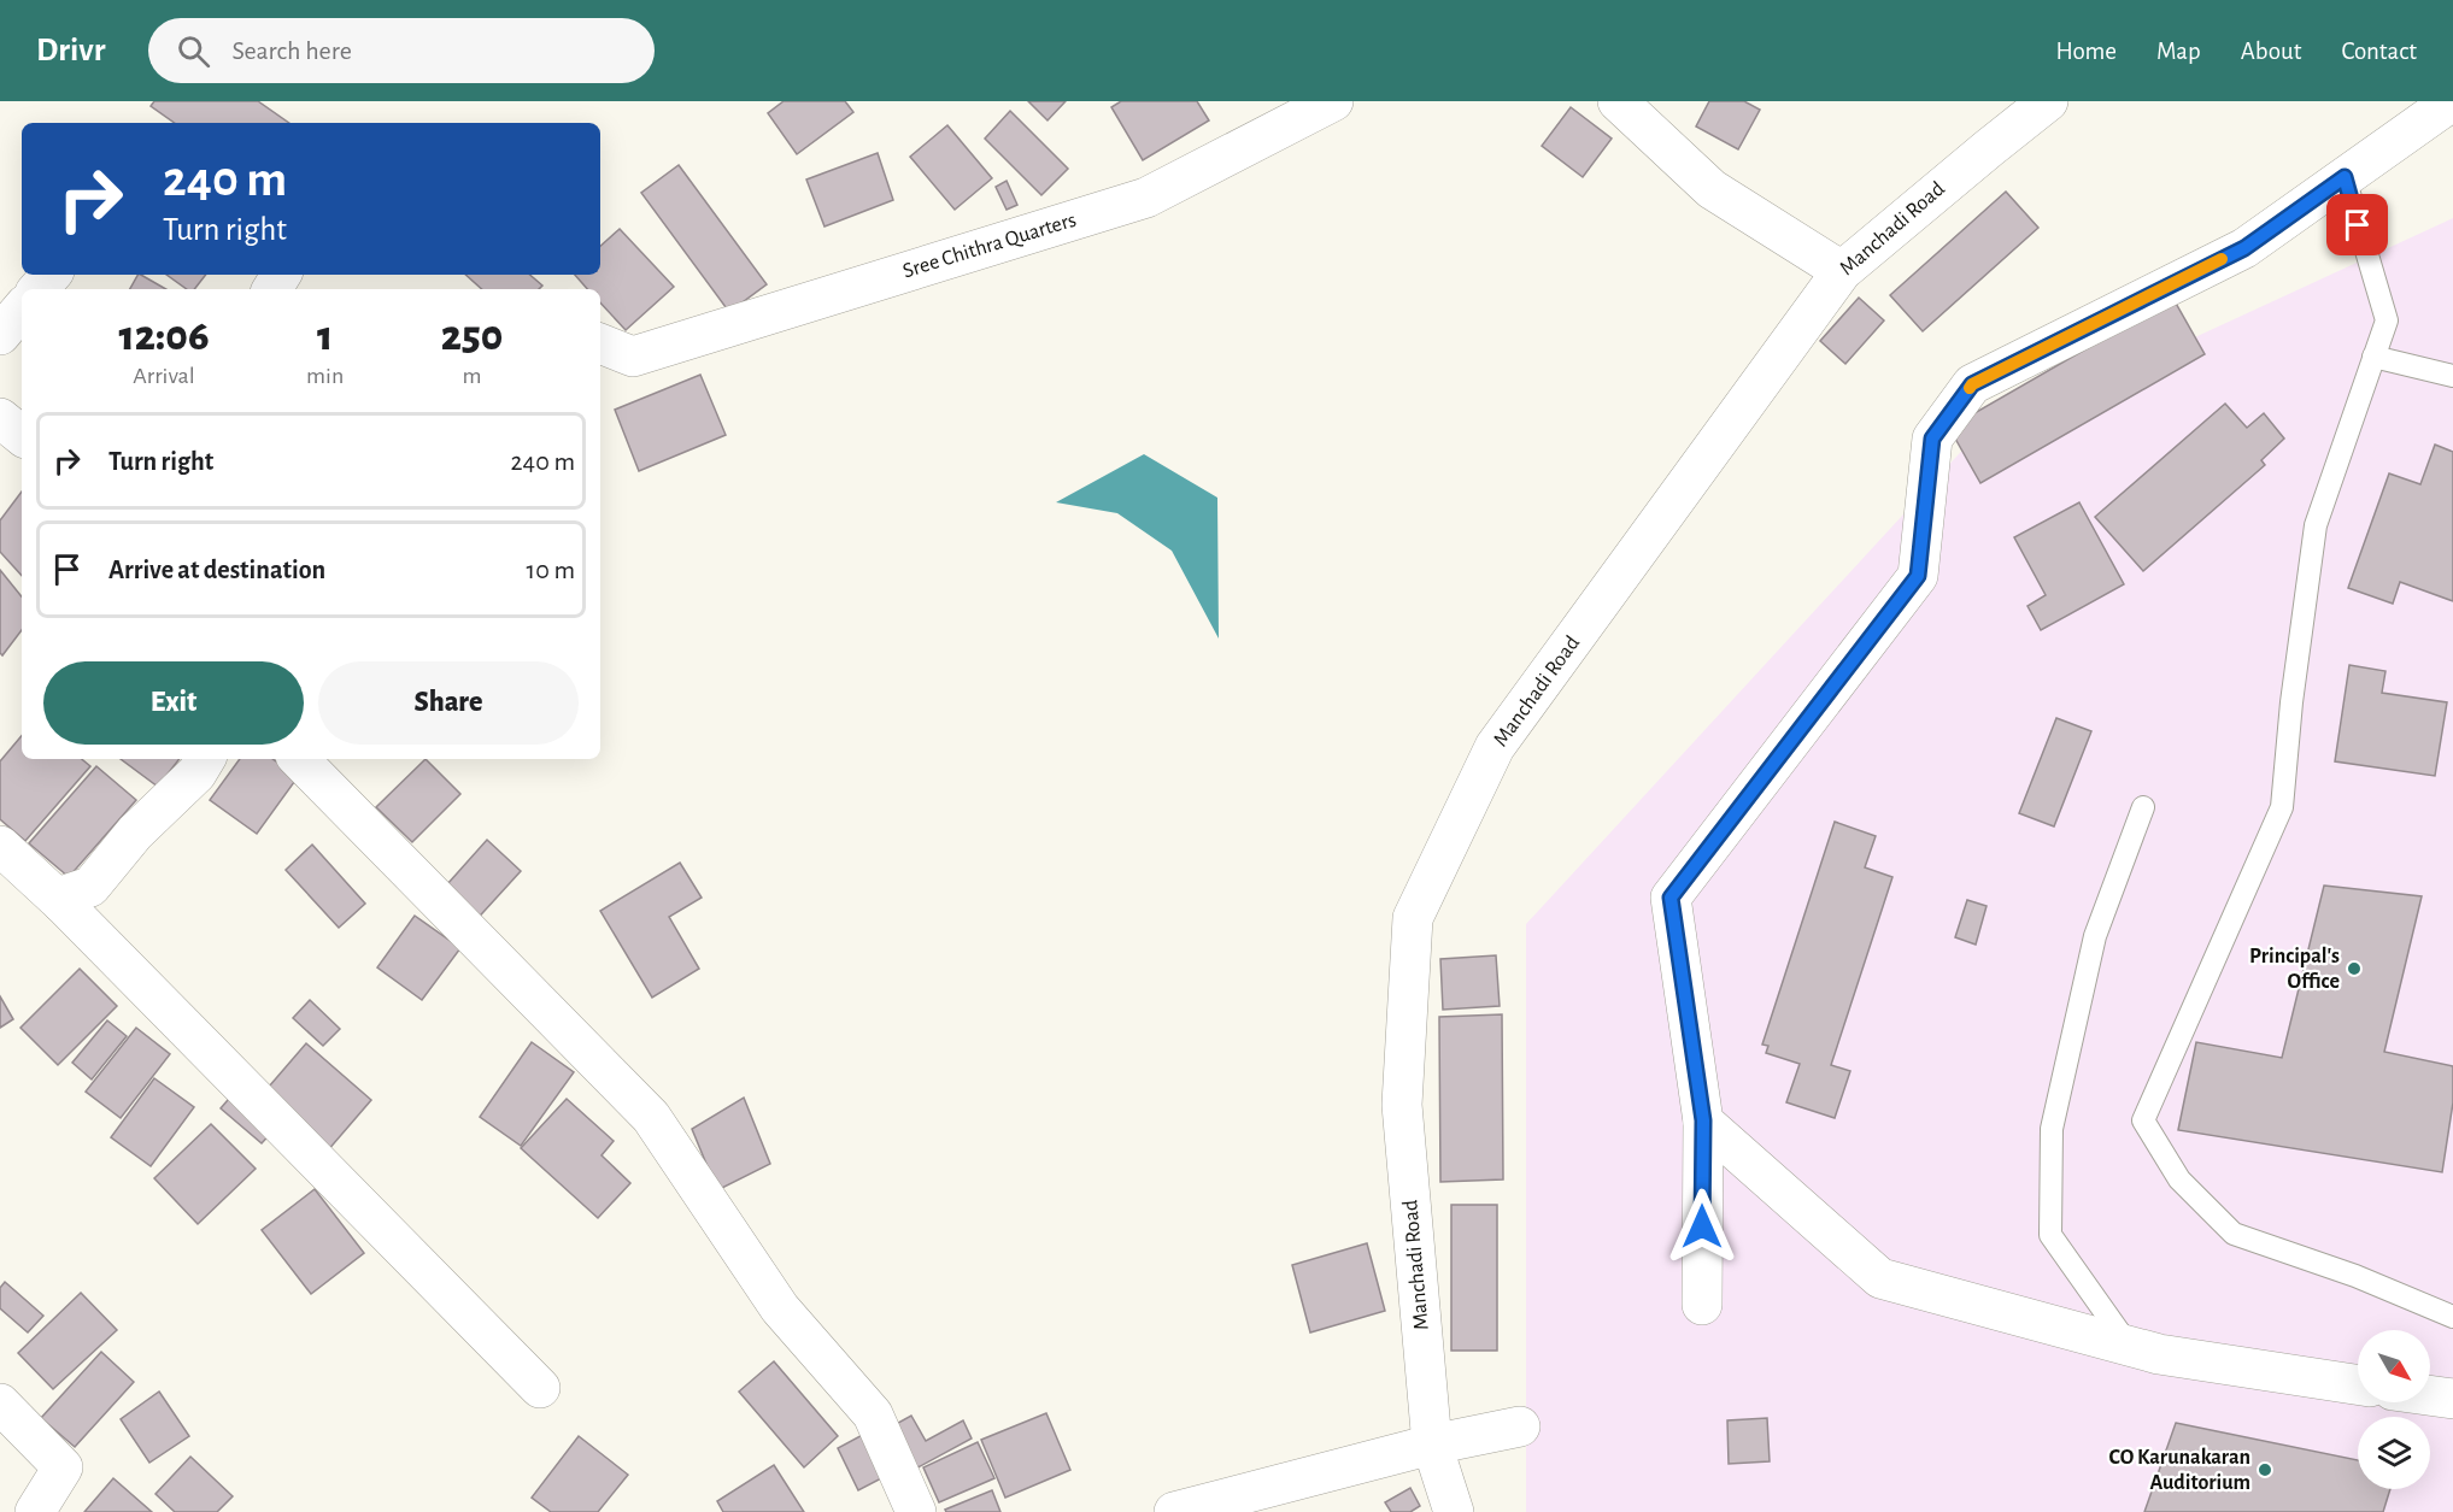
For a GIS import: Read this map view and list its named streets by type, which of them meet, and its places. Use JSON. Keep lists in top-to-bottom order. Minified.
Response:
{"streets":{"street":["Manchadi Road","Sree Chithra Quarters"]},"places":["Principal's Office","CO Karunakaran Auditorium"],"north":"bottom right","page":{"header":"Drivr","search":"Search here","nav":["Home","Map","About","Contact"],"turn":["240 m","Turn right"],"eta":["12:06","Arrival","1","min","250","m"],"list":[{"name":"Turn right","value":"240 m"},{"name":"Arrive at destination","value":"10 m"}],"buttons":["Exit","Share"]}}
